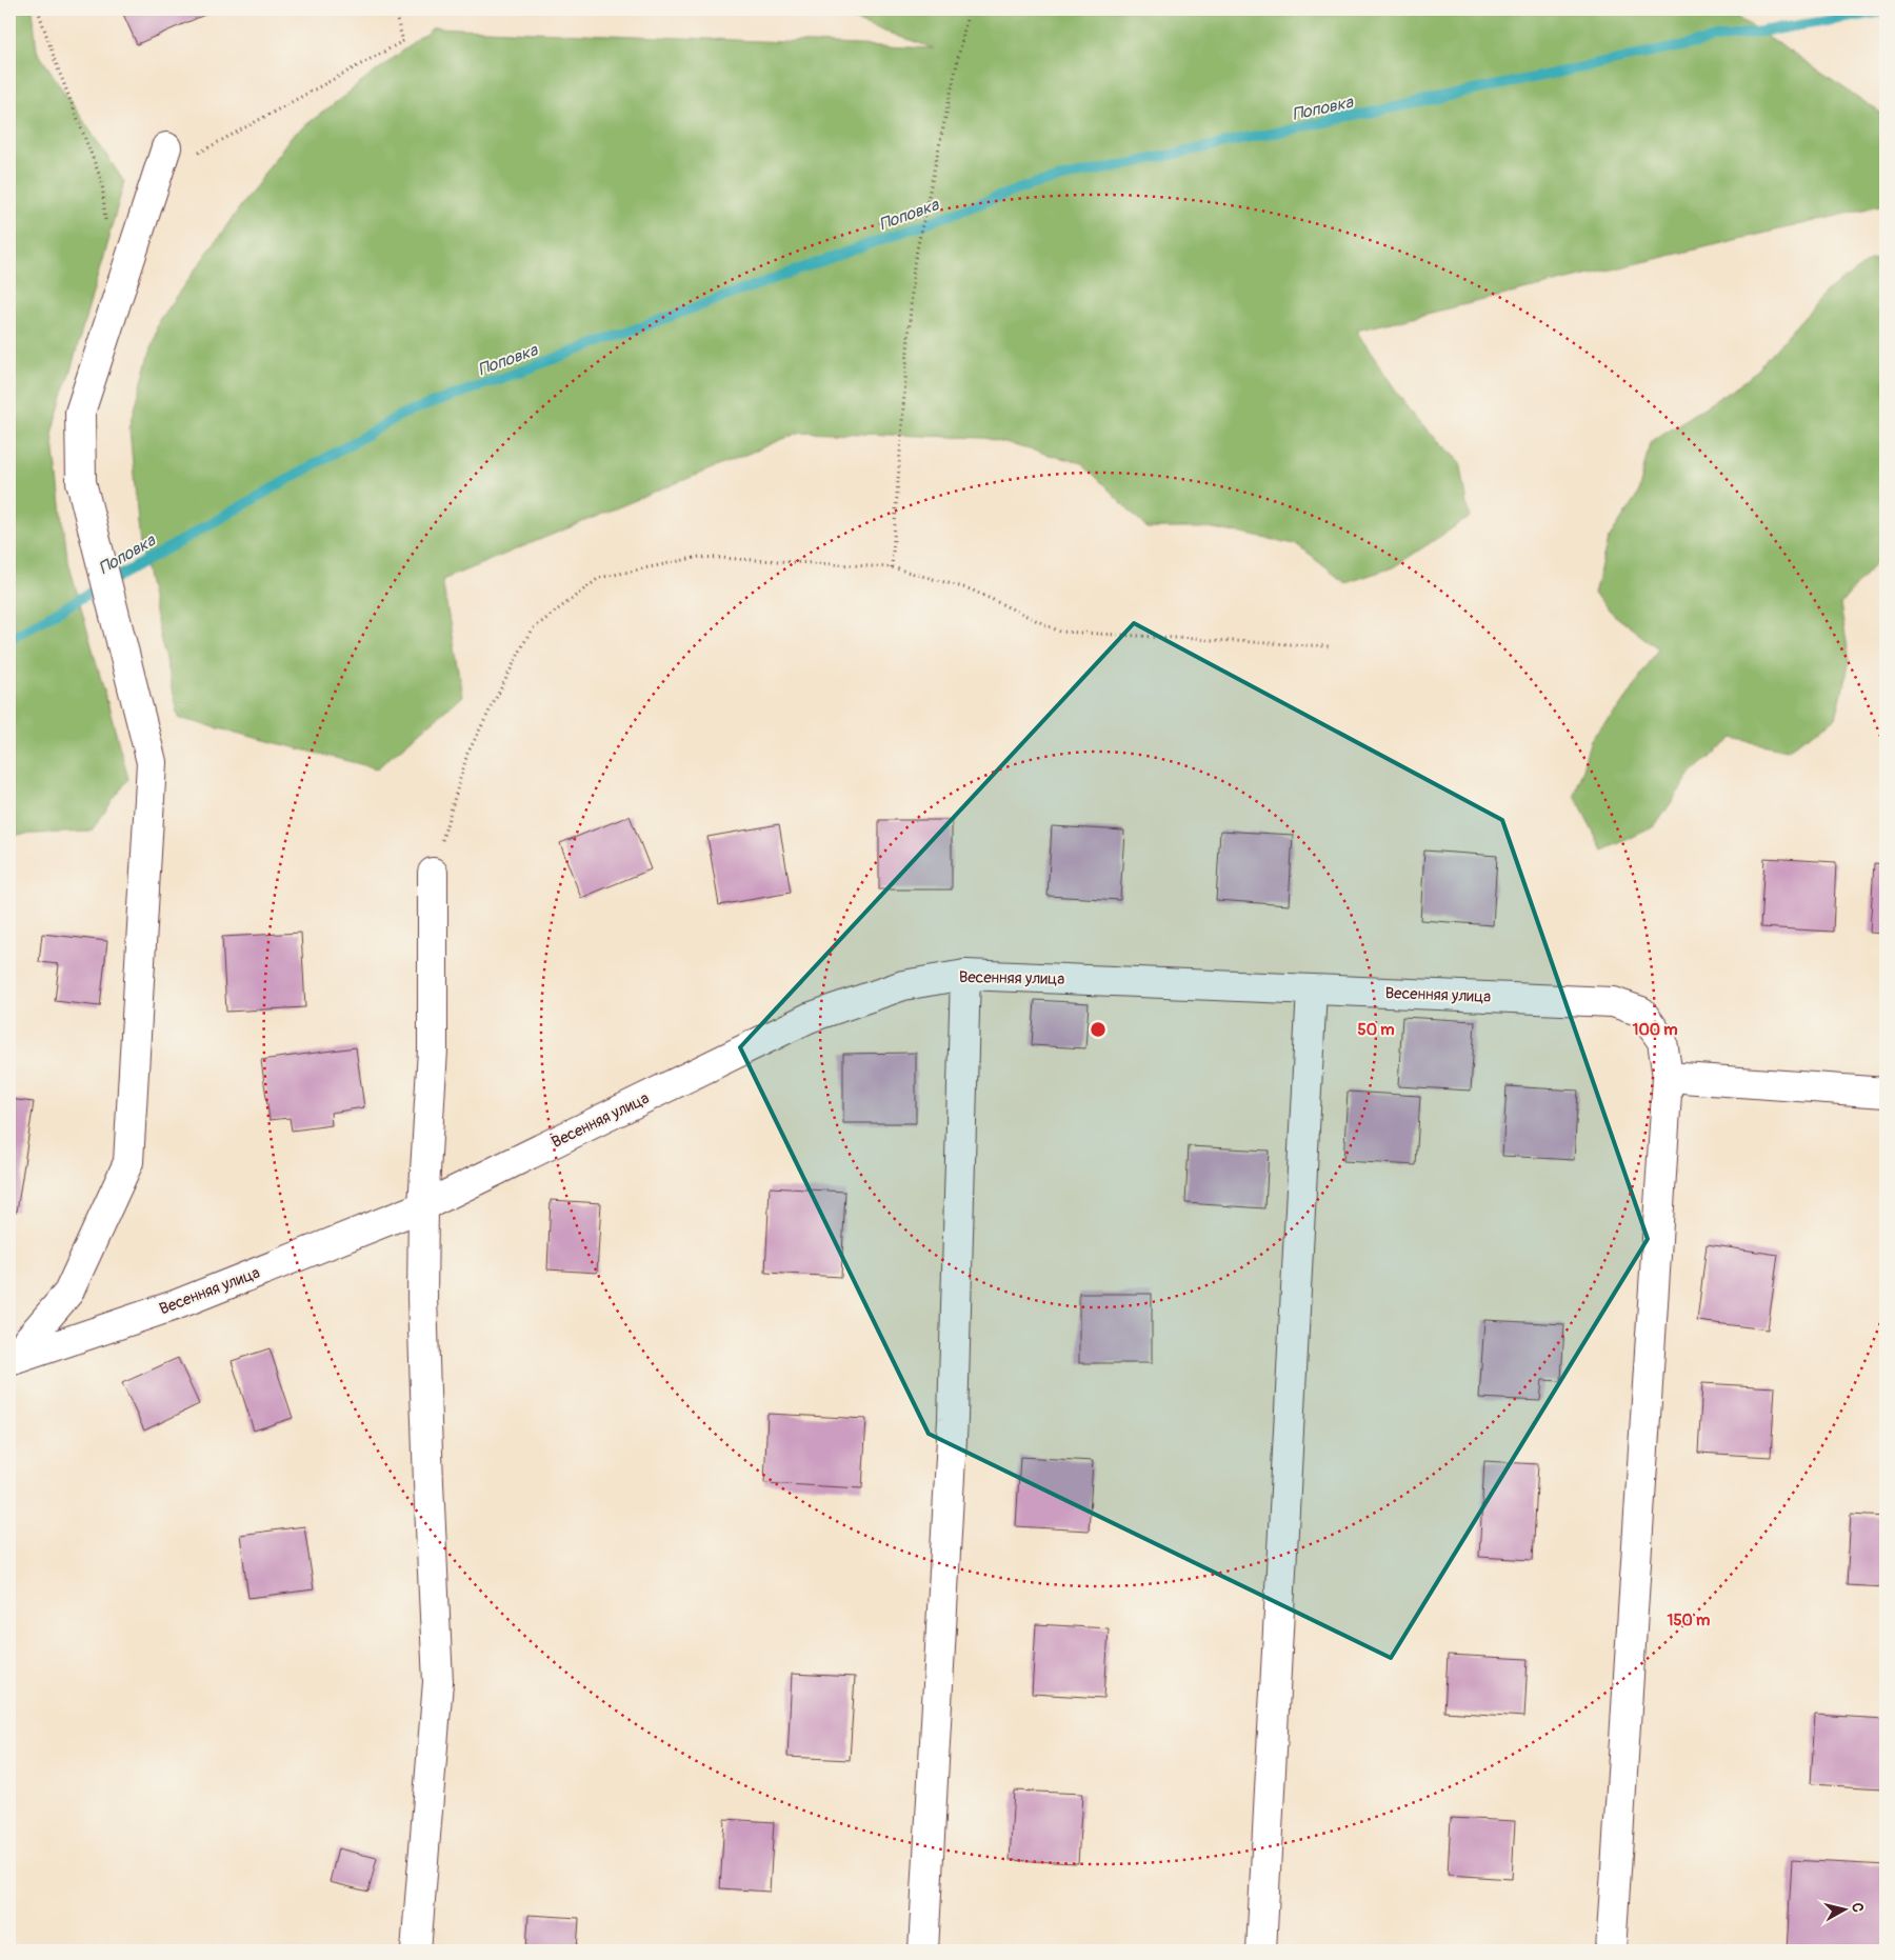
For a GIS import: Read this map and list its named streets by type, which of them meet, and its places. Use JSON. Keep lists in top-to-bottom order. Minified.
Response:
{"streets":{"street":["Весенняя улица"]},"water":["Поповка"],"north":"right","rings":["50 m","100 m","150 m"]}
